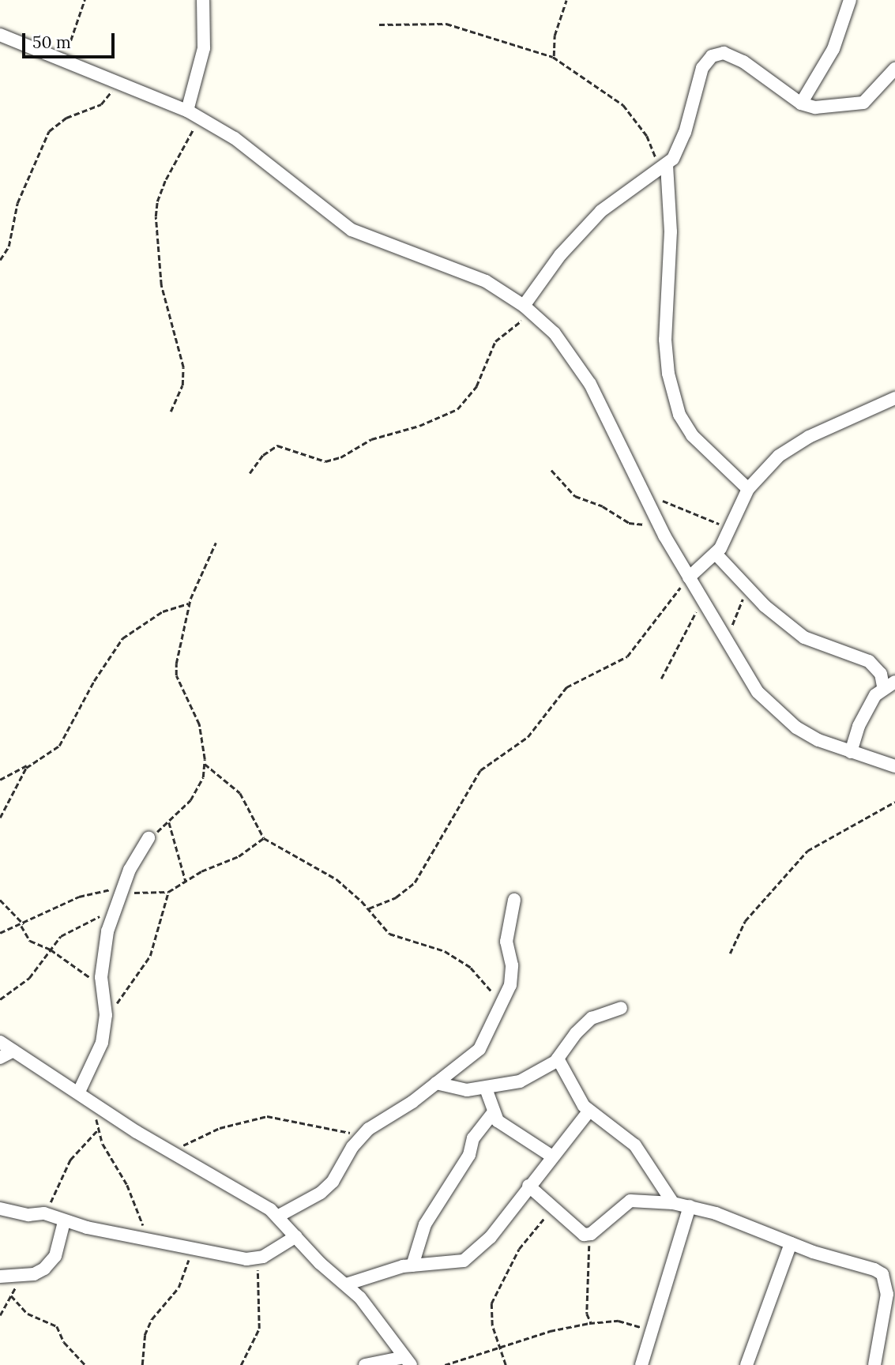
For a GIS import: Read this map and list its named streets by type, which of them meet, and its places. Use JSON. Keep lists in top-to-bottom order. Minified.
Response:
{"scale_bar":"50 m"}
